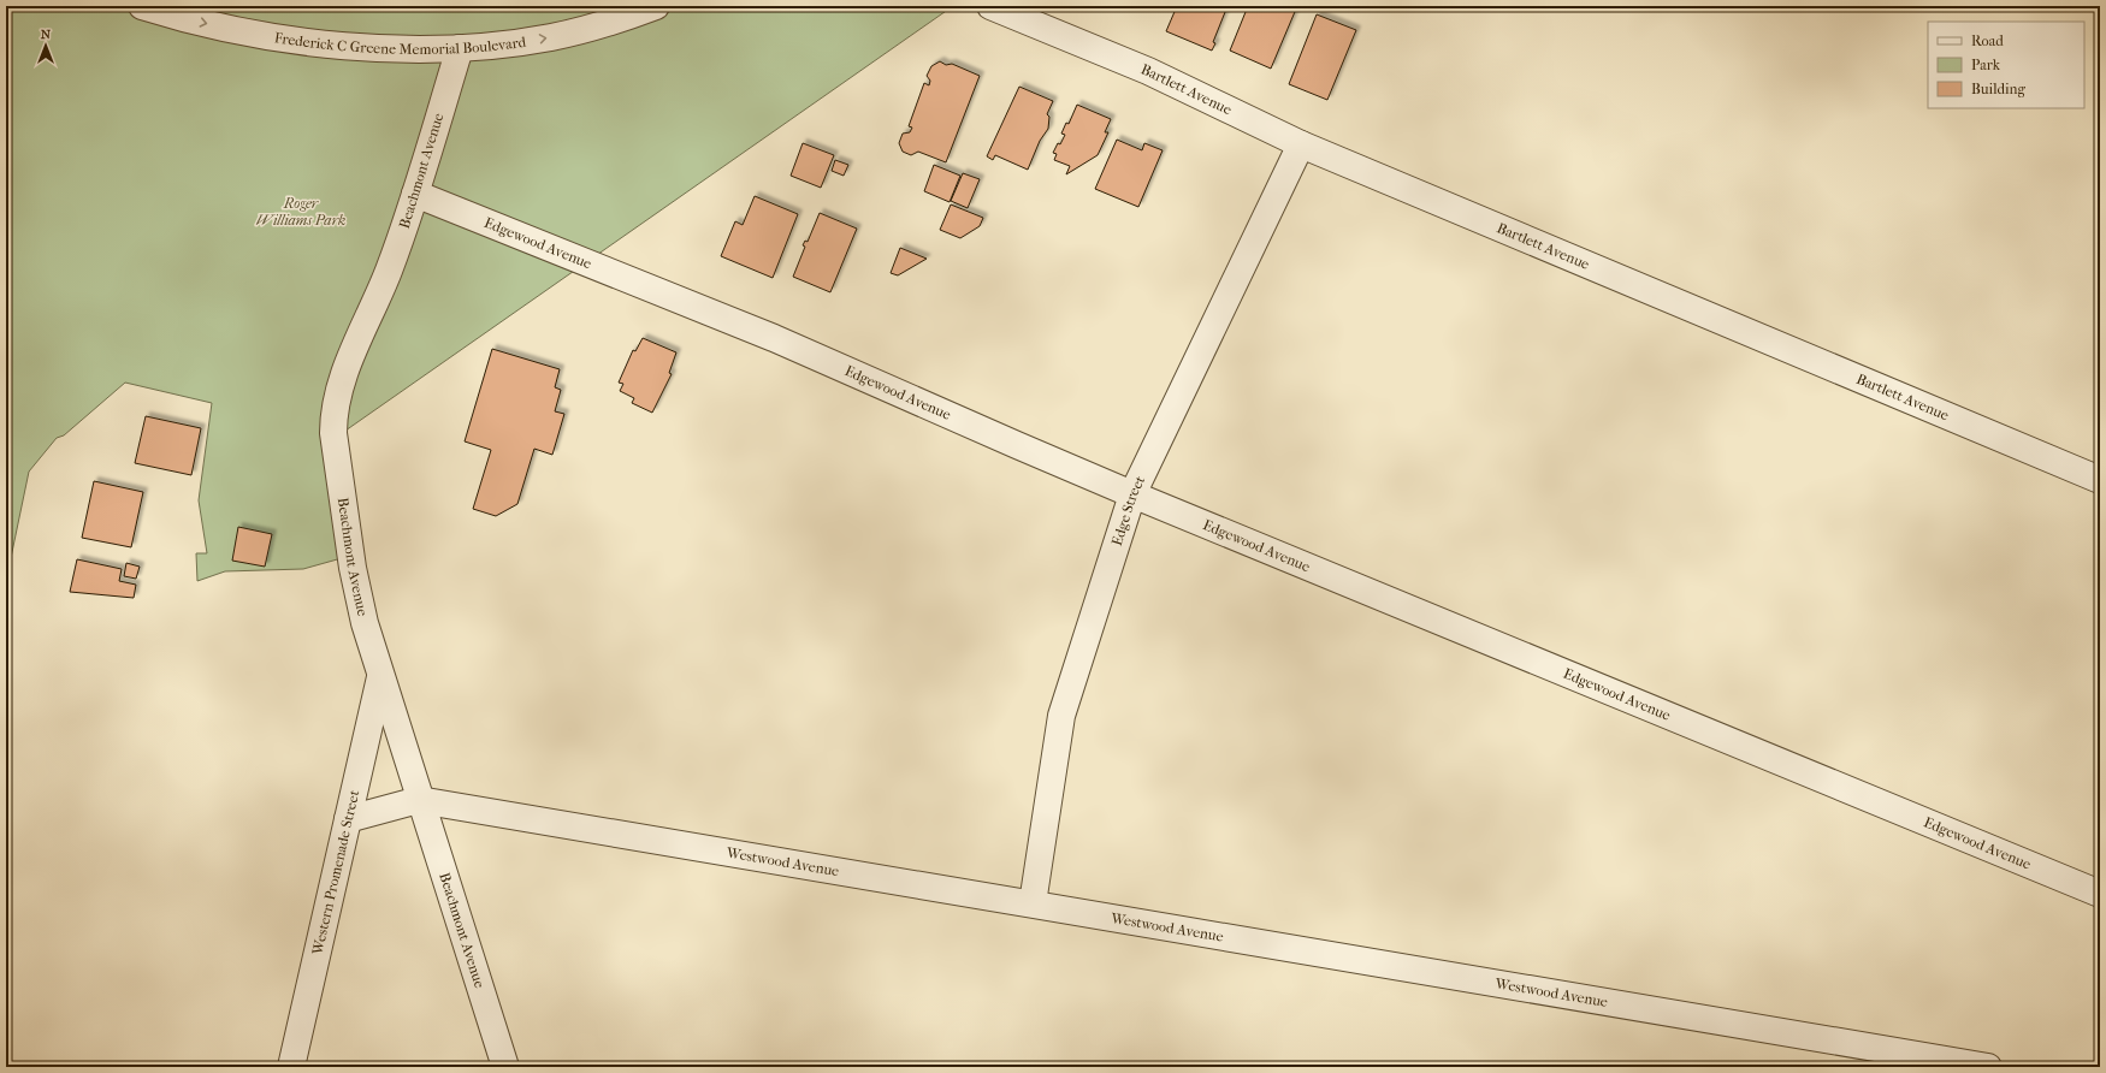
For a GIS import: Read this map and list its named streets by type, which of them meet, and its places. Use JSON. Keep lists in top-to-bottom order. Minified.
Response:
{"streets":{"street":["Frederick C Greene Memorial Boulevard","Bartlett Avenue","Beachmont Avenue","Edgewood Avenue","Edge Street","Westwood Avenue","Western Promenade Street"]},"crossings":[["Frederick C Greene Memorial Boulevard","Beachmont Avenue"],["Bartlett Avenue","Edge Street"],["Beachmont Avenue","Edgewood Avenue"],["Beachmont Avenue","Westwood Avenue"],["Beachmont Avenue","Western Promenade Street"],["Edgewood Avenue","Edge Street"],["Edge Street","Westwood Avenue"],["Westwood Avenue","Western Promenade Street"]],"one_way":["Frederick C Greene Memorial Boulevard"],"parks":["Roger Williams Park"],"legend":["Road","Park","Building"],"north":"top"}
